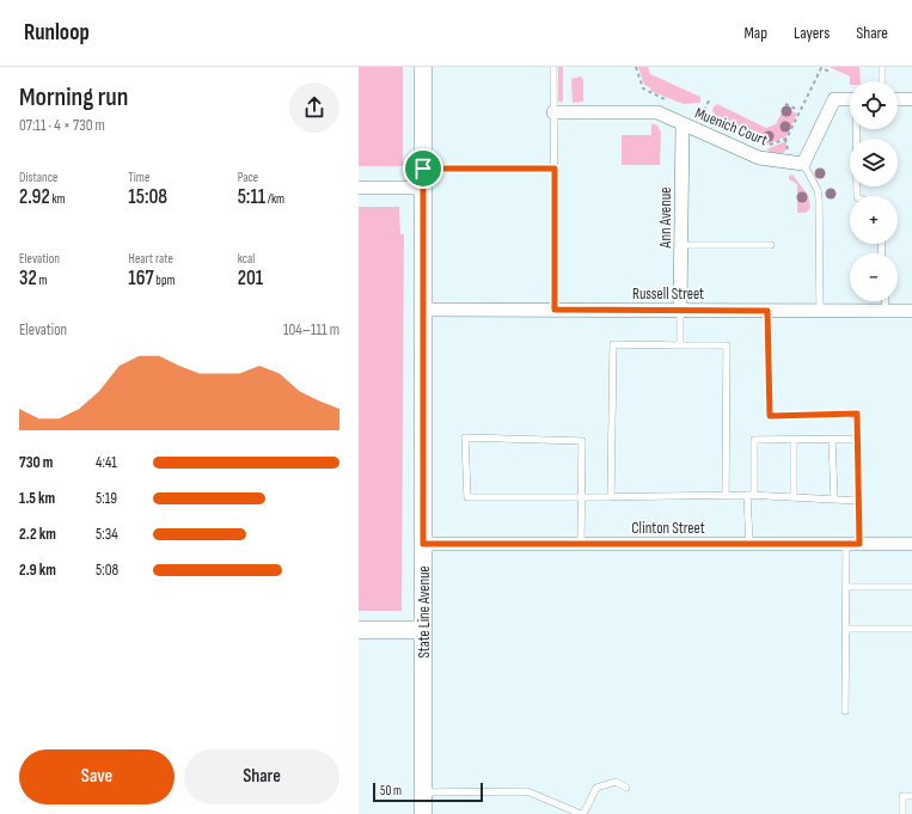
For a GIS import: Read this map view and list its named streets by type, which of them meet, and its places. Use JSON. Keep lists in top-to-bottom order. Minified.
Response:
{"streets":{"street":["Muenich Court","Ann Avenue","Russell Street","Clinton Street","State Line Avenue"]},"crossings":[["Muenich Court","Ann Avenue"],["Ann Avenue","Russell Street"],["Russell Street","State Line Avenue"],["Clinton Street","State Line Avenue"]],"scale_bar":"50 m","page":{"header":"Runloop","nav":["Map","Layers","Share"],"heading":["Morning run","07:11 · 4 × 730 m"],"map_buttons":["+","−"],"stats":[["Distance","2.92 km"],["Time","15:08"],["Pace","5:11 /km"],["Elevation","32 m"],["Heart rate","167 bpm"],["kcal","201"]],"chart":["Elevation","104–111 m"],"list":[{"name":"730 m","note":"4:41"},{"name":"1.5 km","note":"5:19"},{"name":"2.2 km","note":"5:34"},{"name":"2.9 km","note":"5:08"}],"buttons":["Save","Share"],"scale":"50 m"}}
